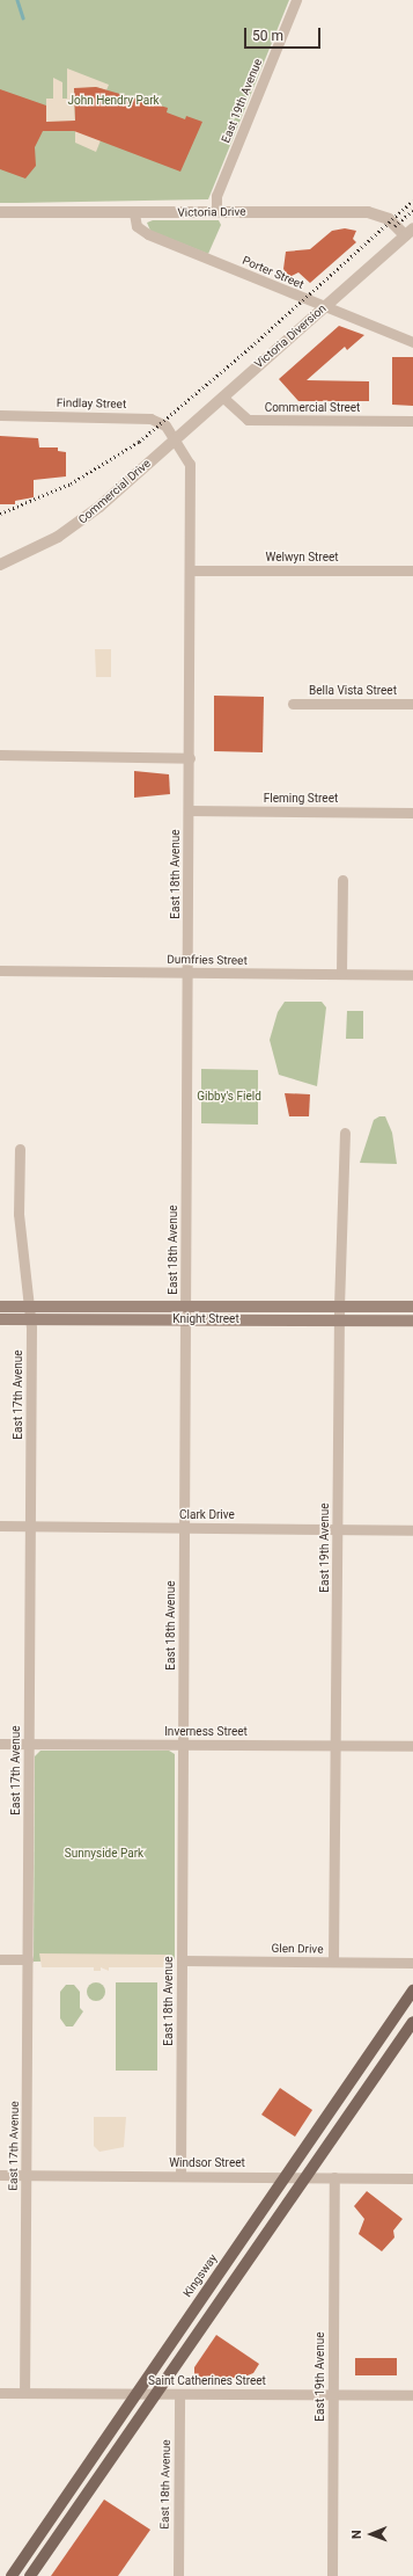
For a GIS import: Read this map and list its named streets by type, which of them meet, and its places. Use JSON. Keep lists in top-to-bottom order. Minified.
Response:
{"streets":{"main road":["Knight Street","Kingsway"],"street":["East 19th Avenue","Victoria Drive","Porter Street","Victoria Diversion","Findlay Street","Commercial Street","Commercial Drive","Welwyn Street","Bella Vista Street","Fleming Street","East 18th Avenue","Dumfries Street","East 17th Avenue","Clark Drive","Inverness Street","Glen Drive","Windsor Street","Saint Catherines Street"]},"crossings":[["East 19th Avenue","Victoria Drive"],["East 19th Avenue","Knight Street"],["East 19th Avenue","Clark Drive"],["East 19th Avenue","Inverness Street"],["East 19th Avenue","Glen Drive"],["East 19th Avenue","Windsor Street"],["East 19th Avenue","Saint Catherines Street"],["Victoria Drive","Porter Street"],["Victoria Drive","Victoria Diversion"],["Porter Street","Victoria Diversion"],["Victoria Diversion","Findlay Street"],["Victoria Diversion","Commercial Street"],["Victoria Diversion","Commercial Drive"],["Victoria Diversion","East 18th Avenue"],["Findlay Street","Commercial Drive"],["Findlay Street","East 18th Avenue"],["Commercial Drive","East 18th Avenue"],["Welwyn Street","East 18th Avenue"],["Fleming Street","East 18th Avenue"],["East 18th Avenue","Dumfries Street"],["East 18th Avenue","Knight Street"],["East 18th Avenue","Clark Drive"],["East 18th Avenue","Inverness Street"],["East 18th Avenue","Glen Drive"],["East 18th Avenue","Windsor Street"],["East 18th Avenue","Saint Catherines Street"],["Knight Street","East 17th Avenue"],["East 17th Avenue","Clark Drive"],["East 17th Avenue","Inverness Street"],["East 17th Avenue","Windsor Street"],["East 17th Avenue","Saint Catherines Street"],["Windsor Street","Kingsway"],["Kingsway","Saint Catherines Street"]],"parks":["John Hendry Park","Gibby's Field","Sunnyside Park"],"scale_bar":"50 m","north":"left"}
